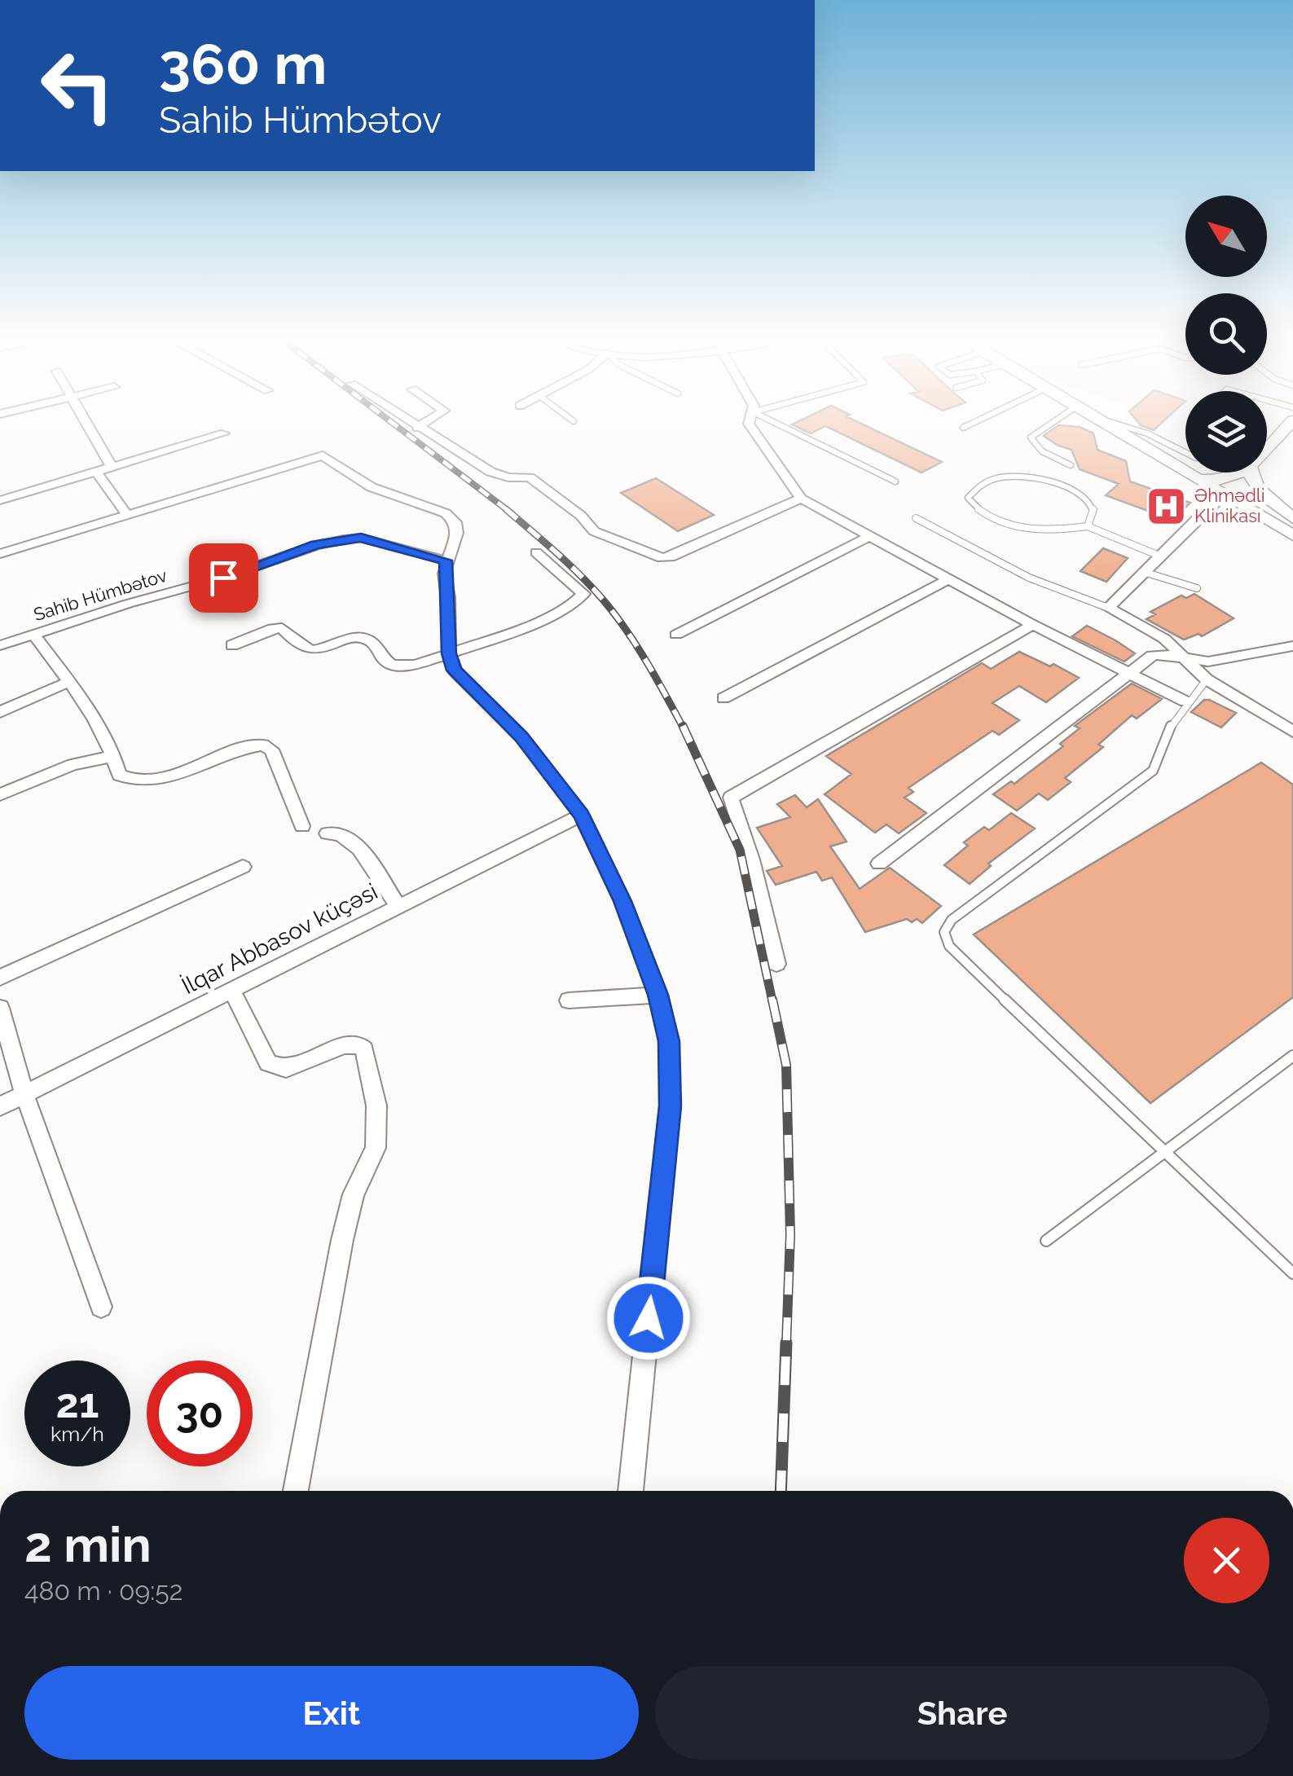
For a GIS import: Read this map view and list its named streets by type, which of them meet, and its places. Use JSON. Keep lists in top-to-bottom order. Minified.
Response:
{"streets":{"street":["Sahib Hümbətov","İlqar Abbasov küçəsi"]},"places":{"hospital":["Əhmədli Klinikası"]},"north":"top left","page":{"turn":["360 m","Sahib Hümbətov"],"speed":"21 km/h","limit":"30","heading":["2 min","480 m · 09:52"],"buttons":["Exit","Share"]}}
